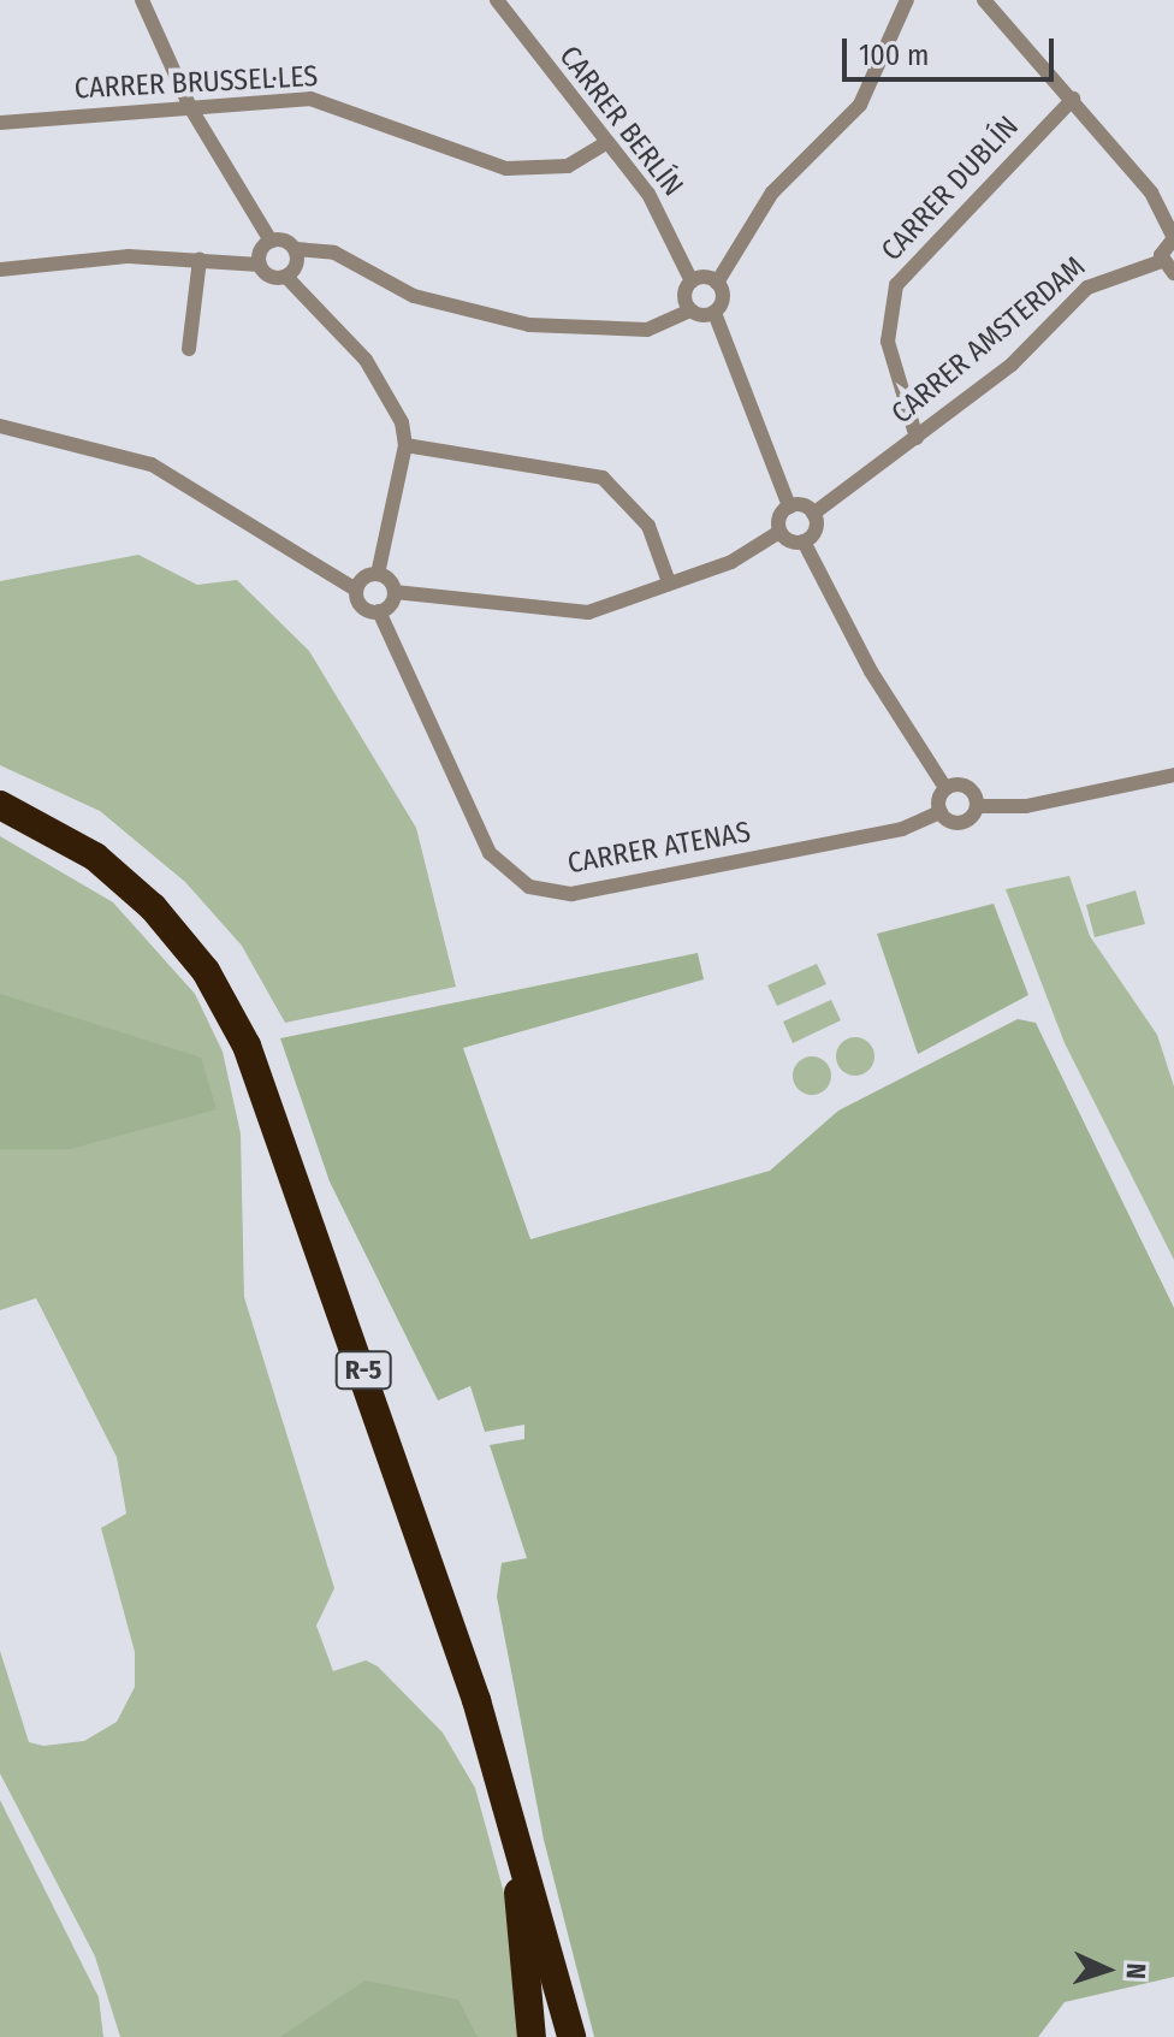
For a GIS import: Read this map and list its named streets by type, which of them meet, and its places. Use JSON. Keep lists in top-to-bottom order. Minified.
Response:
{"streets":{"highway":["R-5"],"street":["CARRER BRUSSEL·LES","CARRER BERLÍN","CARRER DUBLÍN","CARRER AMSTERDAM","CARRER ATENAS"]},"crossings":[["CARRER BRUSSEL·LES","CARRER BERLÍN"],["CARRER DUBLÍN","CARRER AMSTERDAM"]],"scale_bar":"100 m","north":"right"}
